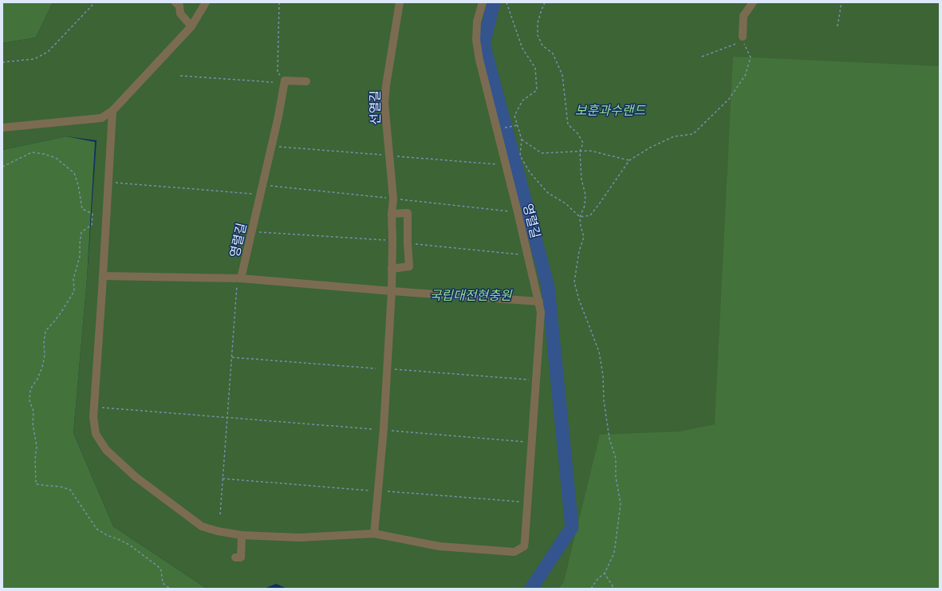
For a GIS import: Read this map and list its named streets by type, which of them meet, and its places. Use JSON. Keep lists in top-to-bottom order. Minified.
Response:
{"streets":{"lane":["선열길","영렬길"]},"parks":["보훈과수랜드","국립대전현충원"]}
